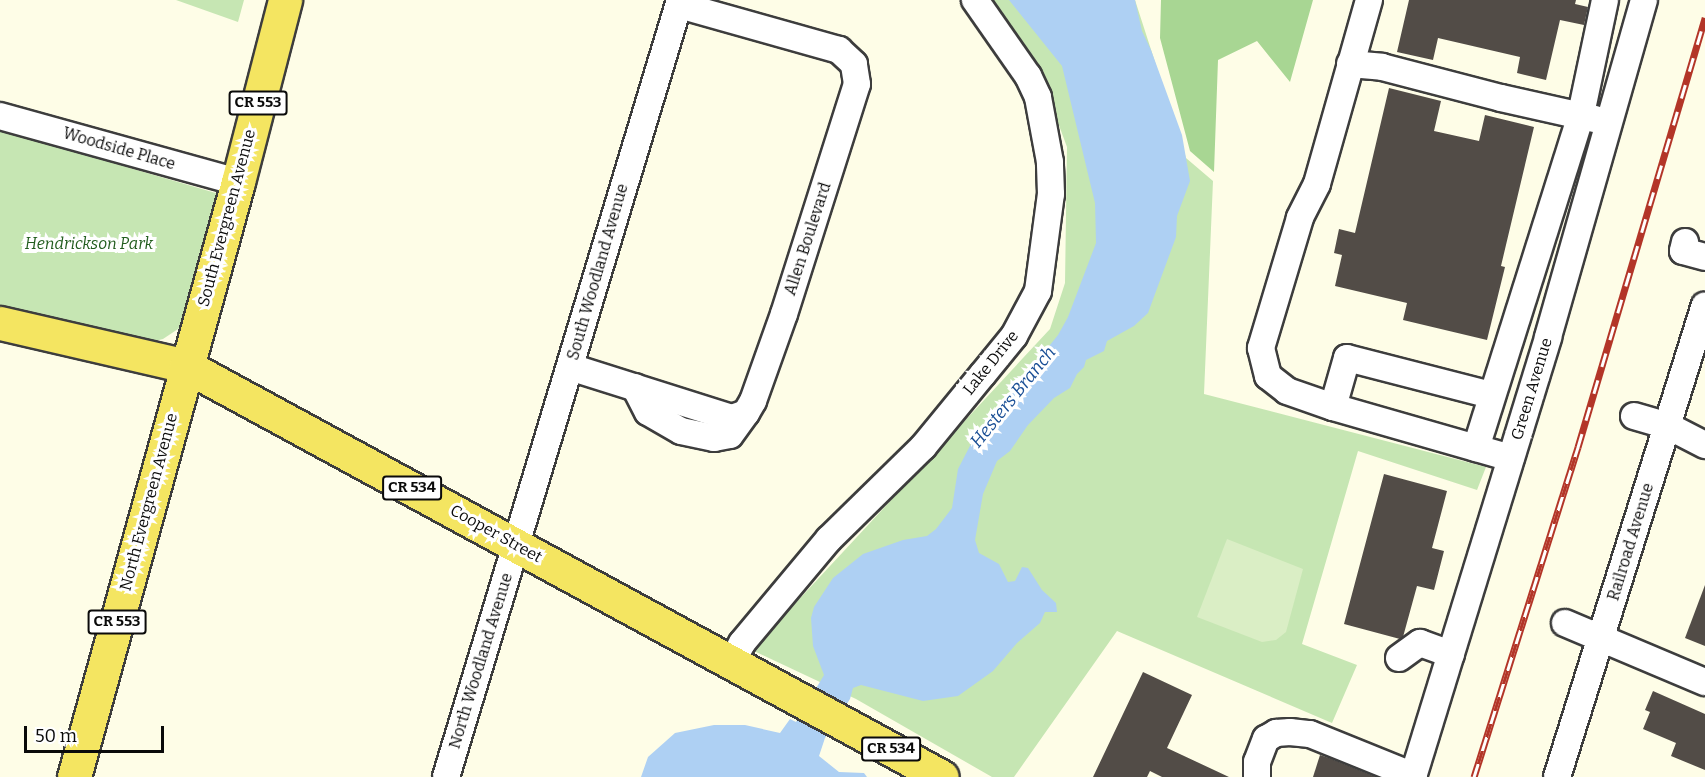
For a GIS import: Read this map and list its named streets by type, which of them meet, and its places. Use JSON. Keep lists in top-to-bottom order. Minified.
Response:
{"streets":{"main road":["CR 553","South Evergreen Avenue","CR 534","North Evergreen Avenue","Cooper Street"],"street":["Woodside Place","Allen Boulevard","South Woodland Avenue","Lake Drive","Green Avenue","Railroad Avenue","North Woodland Avenue"]},"crossings":[["Woodside Place","South Evergreen Avenue"],["South Evergreen Avenue","North Evergreen Avenue"],["South Evergreen Avenue","Cooper Street"],["Allen Boulevard","South Woodland Avenue"],["South Woodland Avenue","Cooper Street"],["South Woodland Avenue","North Woodland Avenue"],["Lake Drive","Cooper Street"],["North Evergreen Avenue","Cooper Street"],["Cooper Street","North Woodland Avenue"]],"water":["Hesters Branch"],"parks":["Hendrickson Park"],"scale_bar":"50 m"}
